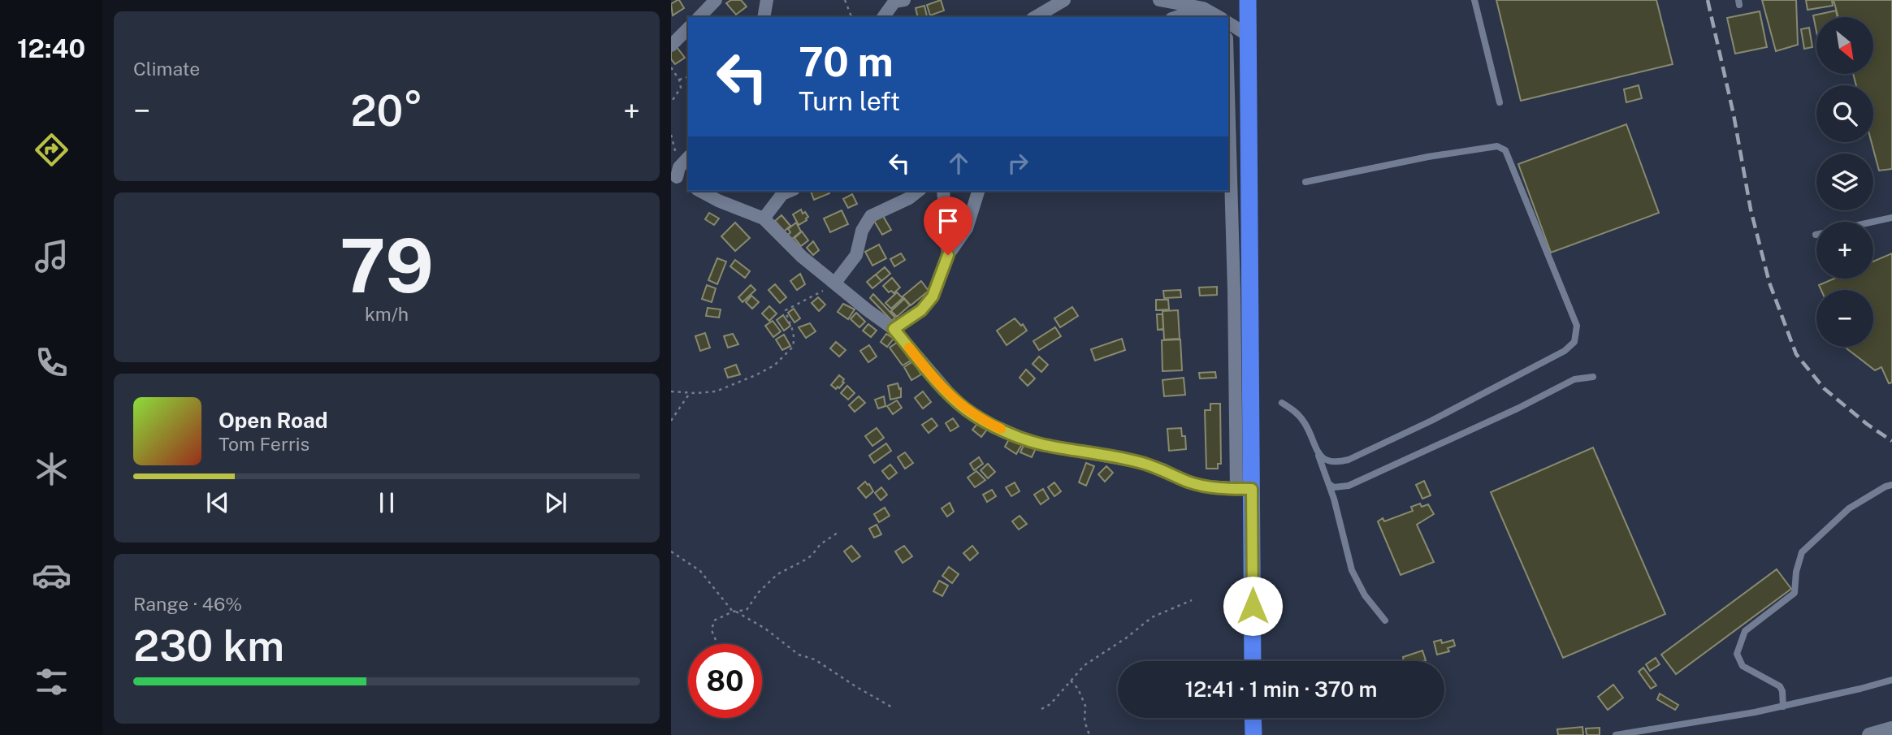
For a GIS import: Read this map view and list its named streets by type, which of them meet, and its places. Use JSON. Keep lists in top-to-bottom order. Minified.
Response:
{"north":"bottom right","page":{"tabs":"12:40","tile":["Climate",["79","km/h"],["Range · 46%","230 km"]],"map_buttons":["+","−"],"turn":["70 m","Turn left"],"heat":["−","20°","+"],"song":["Open Road","Tom Ferris"],"limit":"80","trip":"12:41 · 1 min · 370 m"}}
